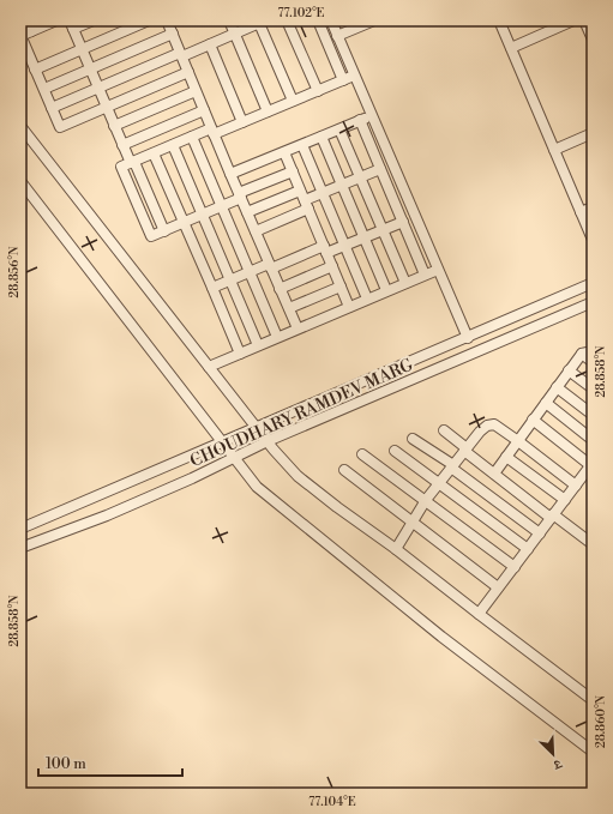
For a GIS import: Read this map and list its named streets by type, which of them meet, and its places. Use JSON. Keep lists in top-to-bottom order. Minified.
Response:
{"streets":{"street":["CHOUDHARY RAMDEV MARG"]},"scale_bar":"100 m","north":"bottom right","coordinates":["77.102°E","28.856°N","28.858°N","28.860°N","77.104°E"]}
